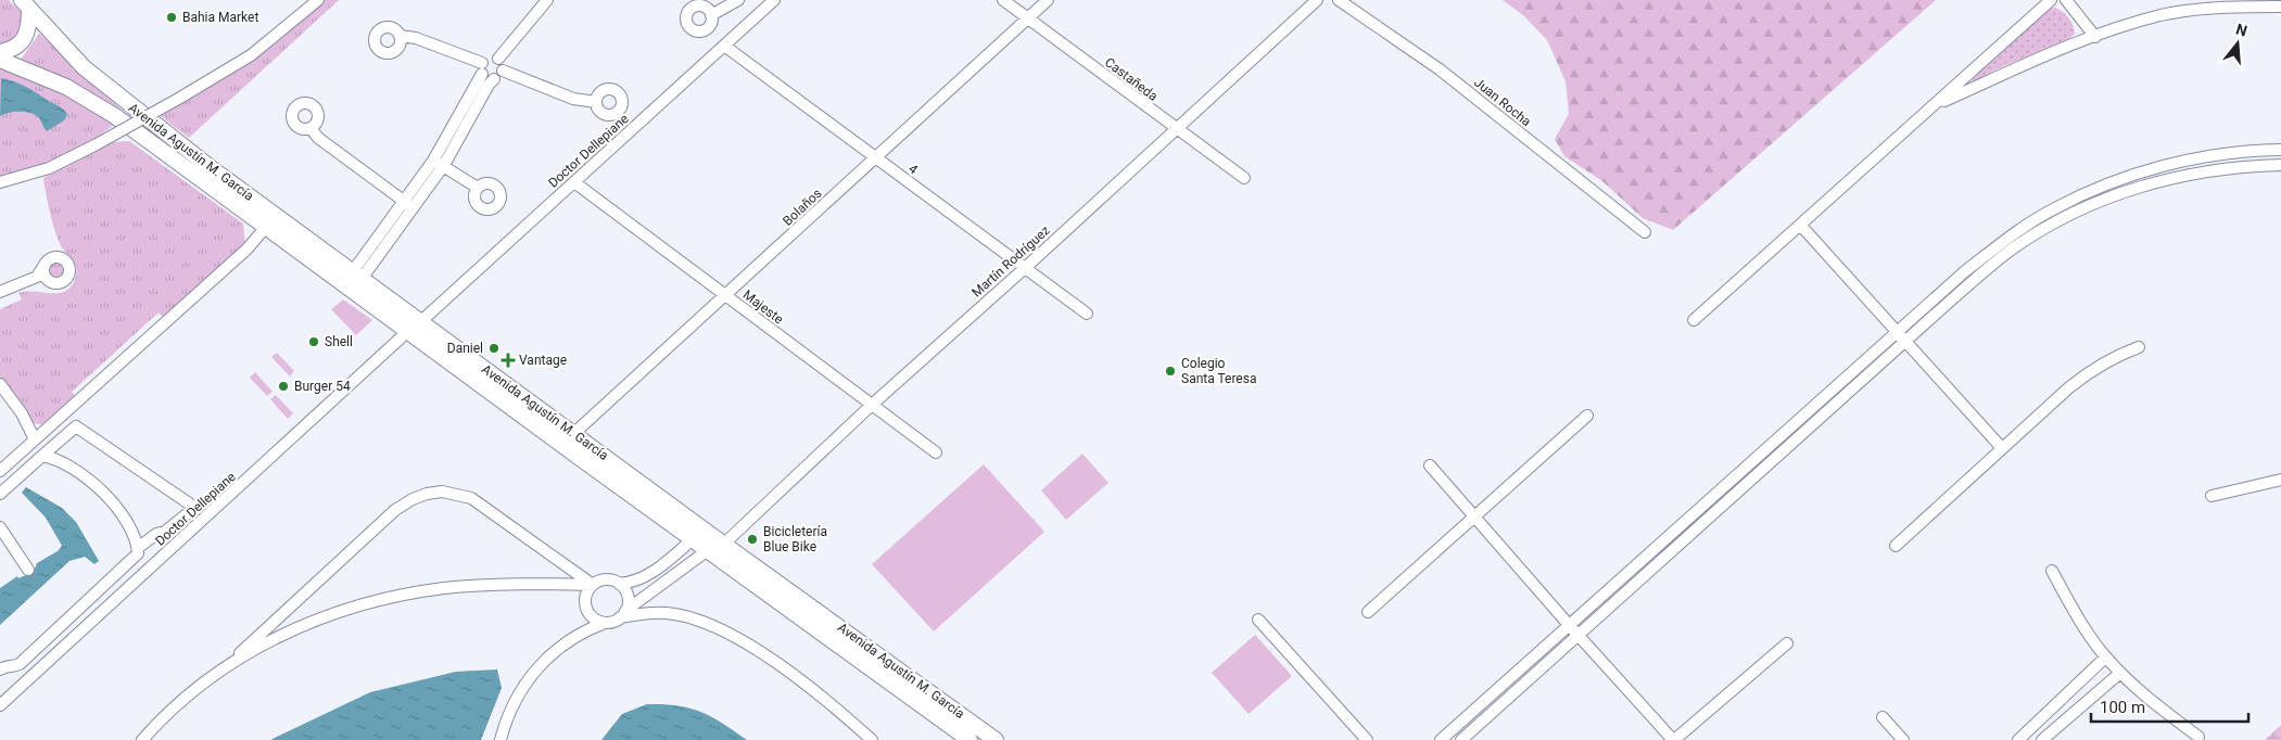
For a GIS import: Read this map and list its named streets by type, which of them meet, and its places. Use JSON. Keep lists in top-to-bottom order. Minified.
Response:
{"streets":{"main road":["Avenida Agustín M. García"],"street":["Castañeda","Juan Rocha","Doctor Dellepiane","4","Bolaños","Martín Rodríguez","Majeste"]},"crossings":[["Castañeda","Bolaños"],["Castañeda","Martín Rodríguez"],["Doctor Dellepiane","Avenida Agustín M. García"],["Doctor Dellepiane","4"],["Doctor Dellepiane","Majeste"],["Avenida Agustín M. García","Bolaños"],["Avenida Agustín M. García","Martín Rodríguez"],["4","Bolaños"],["4","Martín Rodríguez"],["Bolaños","Majeste"],["Martín Rodríguez","Majeste"]],"places":{"other":["Bahia Market","Shell","Daniel","Colegio Santa Teresa","Burger 54","Bicicletería Blue Bike"],"health":["Vantage"]},"scale_bar":"100 m","north":"top"}
